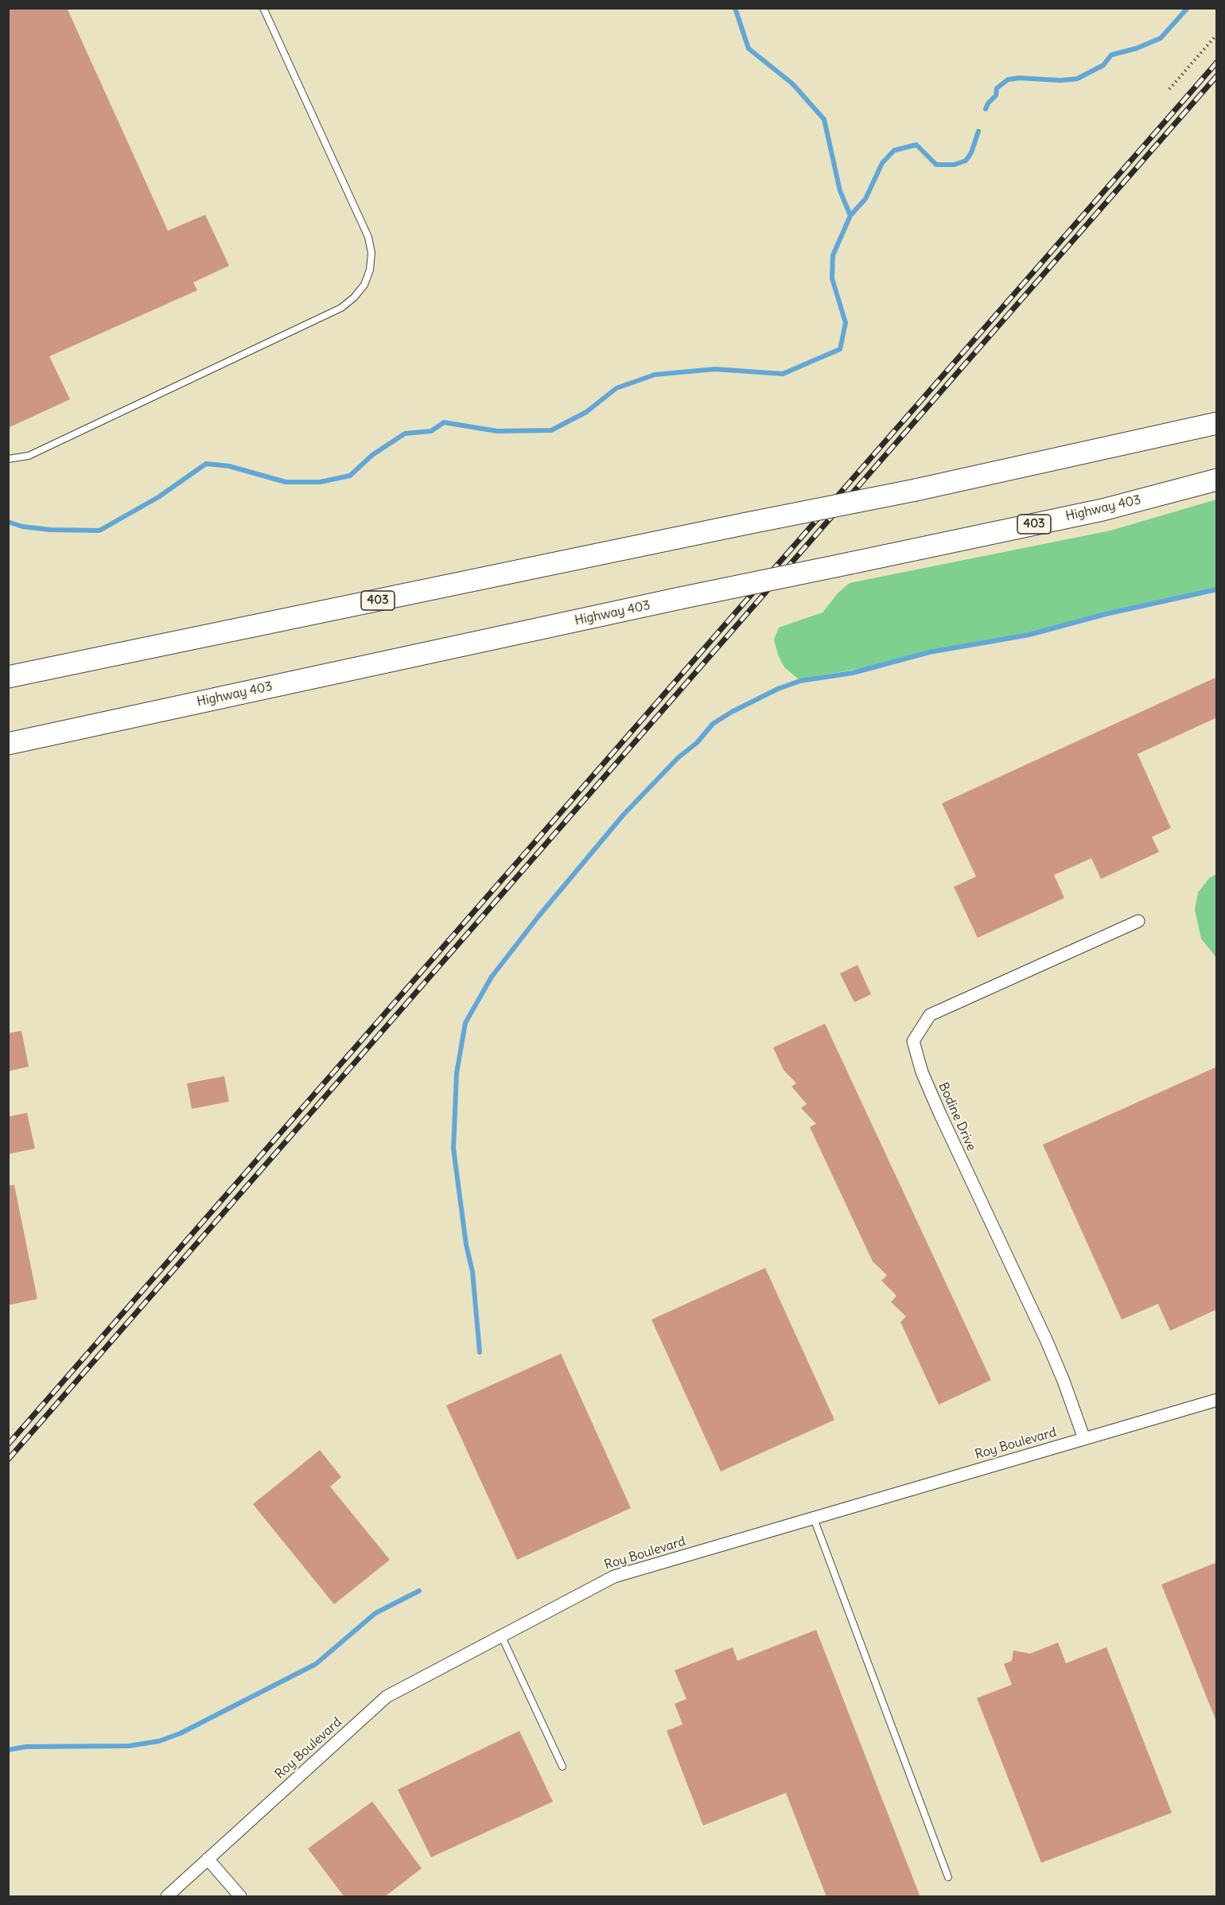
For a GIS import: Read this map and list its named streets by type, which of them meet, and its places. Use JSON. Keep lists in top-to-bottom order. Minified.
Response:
{"streets":{"highway":["Highway 403","403"],"street":["Bodine Drive","Roy Boulevard"]},"crossings":[["Bodine Drive","Roy Boulevard"]]}
